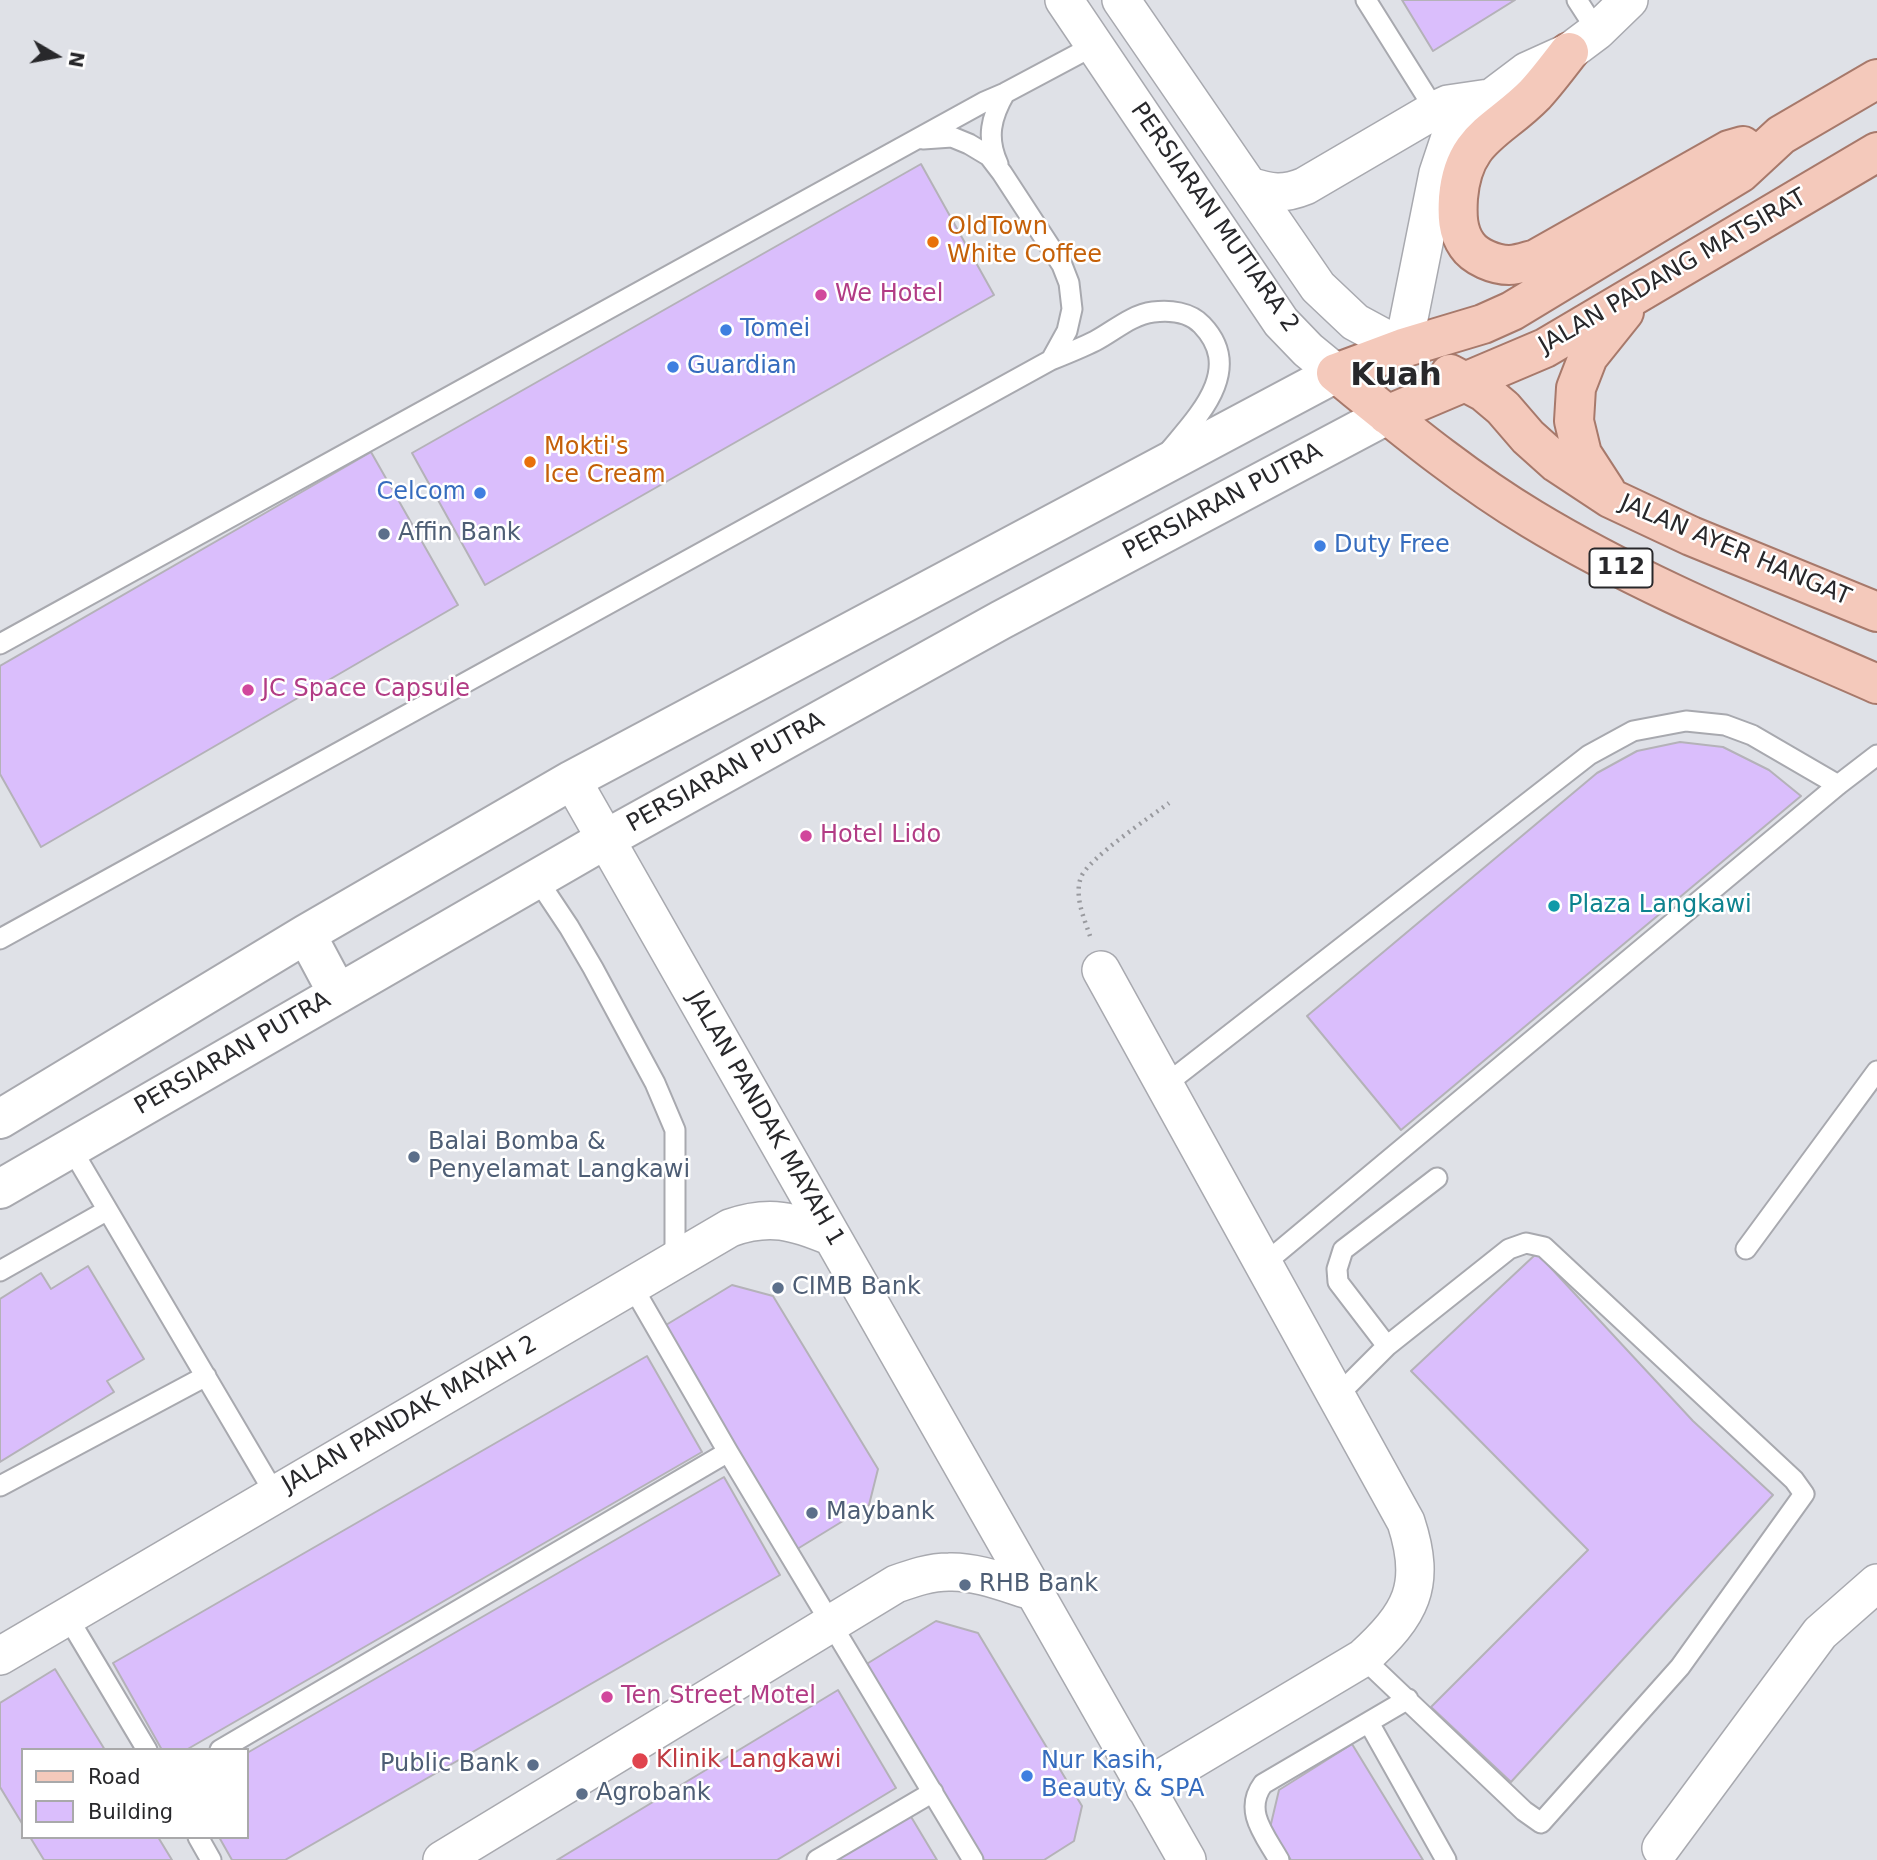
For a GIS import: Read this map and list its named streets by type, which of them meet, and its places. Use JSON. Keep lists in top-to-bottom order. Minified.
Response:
{"streets":{"main road":["PERSIARAN MUTIARA 2","JALAN PADANG MATSIRAT","PERSIARAN PUTRA","JALAN AYER HANGAT","112"],"street":["JALAN PANDAK MAYAH 1","JALAN PANDAK MAYAH 2"]},"crossings":[["PERSIARAN MUTIARA 2","JALAN PADANG MATSIRAT"],["PERSIARAN MUTIARA 2","PERSIARAN PUTRA"],["PERSIARAN MUTIARA 2","JALAN AYER HANGAT"],["PERSIARAN MUTIARA 2","112"],["JALAN PADANG MATSIRAT","PERSIARAN PUTRA"],["JALAN PADANG MATSIRAT","JALAN AYER HANGAT"],["PERSIARAN PUTRA","JALAN AYER HANGAT"],["PERSIARAN PUTRA","112"],["PERSIARAN PUTRA","JALAN PANDAK MAYAH 1"],["JALAN PANDAK MAYAH 1","JALAN PANDAK MAYAH 2"]],"districts":["Kuah"],"places":["OldTown White Coffee","We Hotel","Tomei","Guardian","Mokti's Ice Cream","Celcom","Affin Bank","Duty Free","JC Space Capsule","Hotel Lido","Plaza Langkawi","Balai Bomba & Penyelamat Langkawi","CIMB Bank","Maybank","RHB Bank","Ten Street Motel","Klinik Langkawi","Public Bank","Nur Kasih, Beauty & SPA","Agrobank"],"legend":["Road","Building"],"north":"right"}
